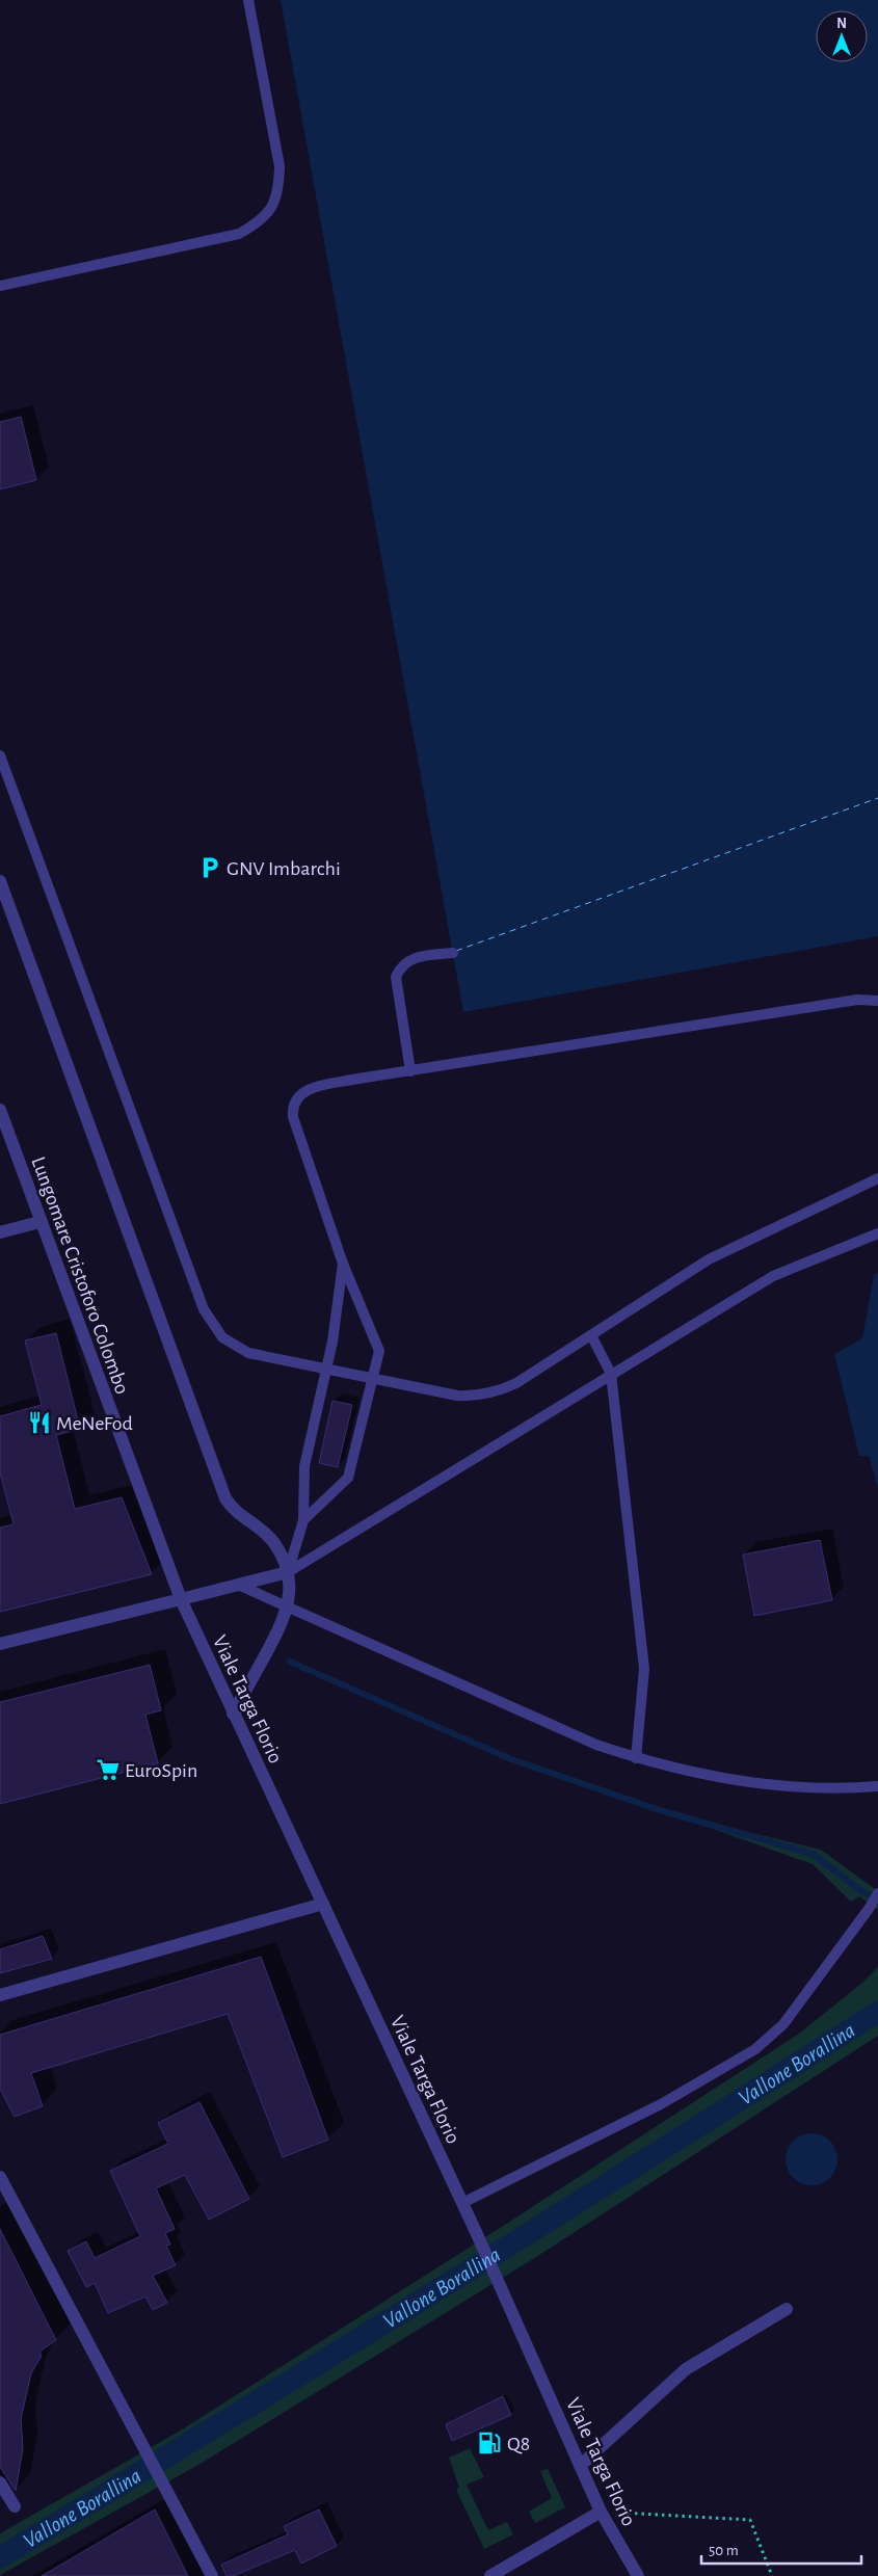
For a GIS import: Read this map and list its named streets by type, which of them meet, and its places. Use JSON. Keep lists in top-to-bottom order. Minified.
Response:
{"streets":{"street":["Lungomare Cristoforo Colombo","Viale Targa Florio"]},"crossings":[["Lungomare Cristoforo Colombo","Viale Targa Florio"]],"water":["Vallone Borallina"],"places":{"parking":["GNV Imbarchi"],"restaurant":["MeNeFod"],"supermarket":["EuroSpin"],"fuel station":["Q8"]},"scale_bar":"50 m","north":"top"}
